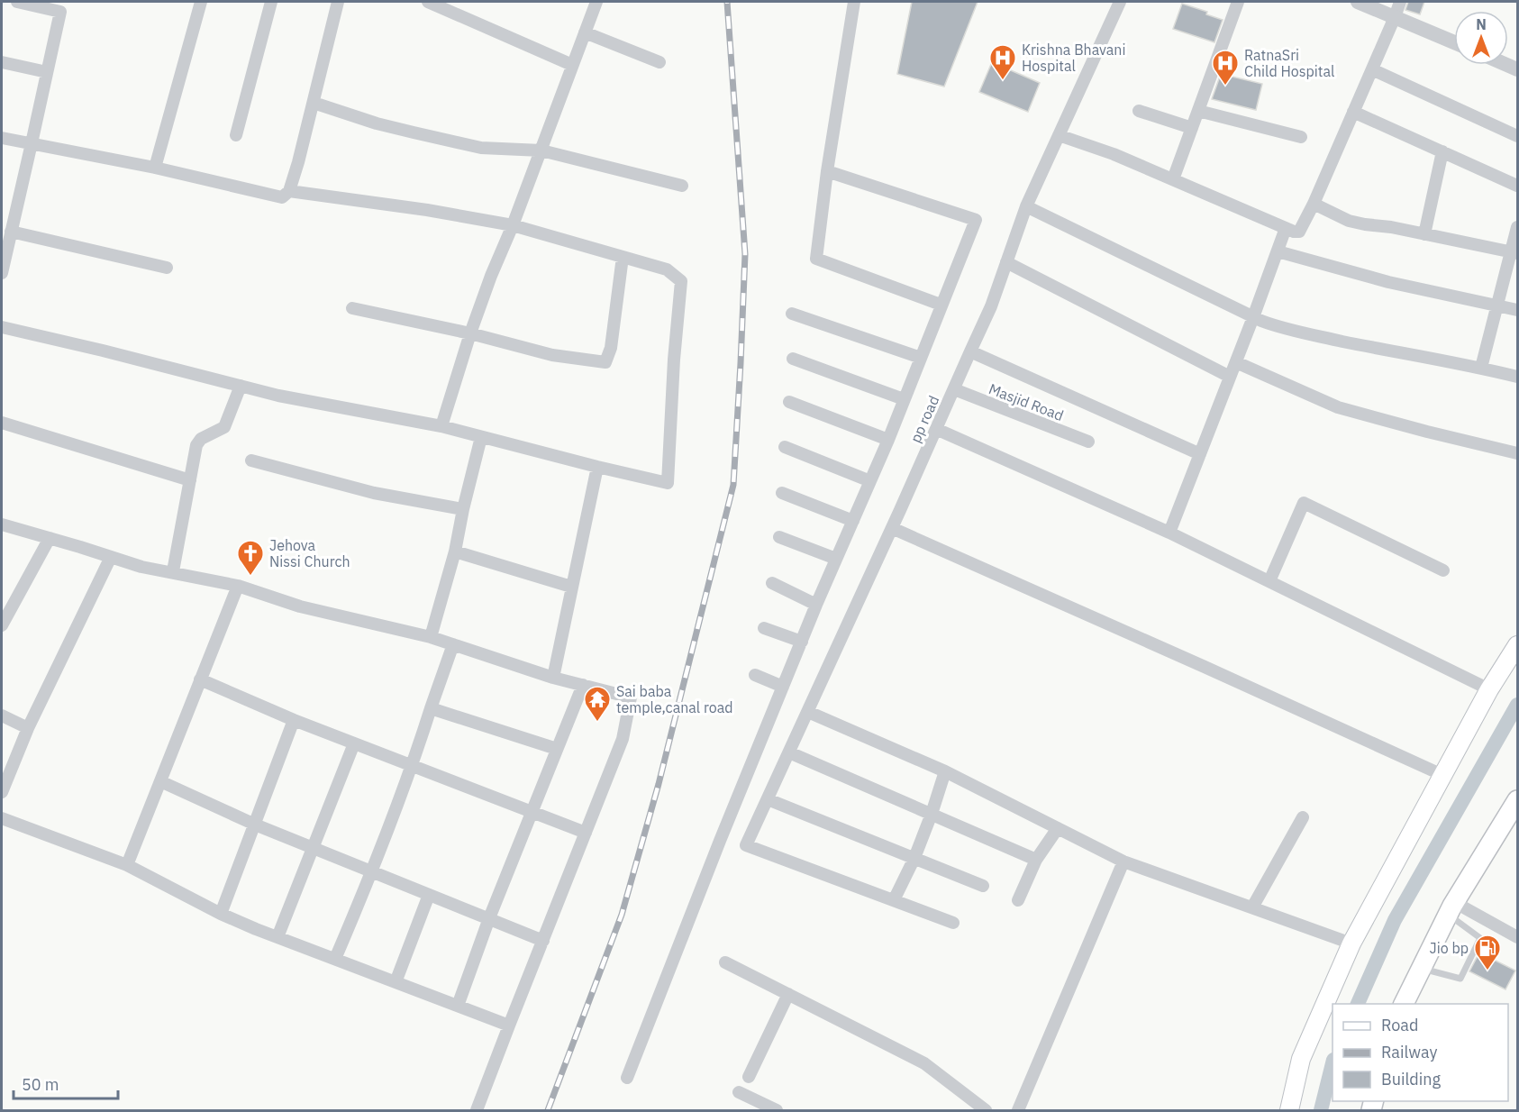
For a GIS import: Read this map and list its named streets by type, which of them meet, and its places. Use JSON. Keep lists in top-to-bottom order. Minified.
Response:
{"streets":{"street":["Masjid Road","pp road"]},"crossings":[["Masjid Road","pp road"]],"places":{"hospital":["Krishna Bhavani Hospital","RatnaSri Child Hospital"],"church":["Jehova Nissi Church"],"temple":["Sai baba temple,canal road"],"fuel station":["Jio bp"]},"legend":["Road","Railway","Building"],"scale_bar":"50 m","north":"top"}
